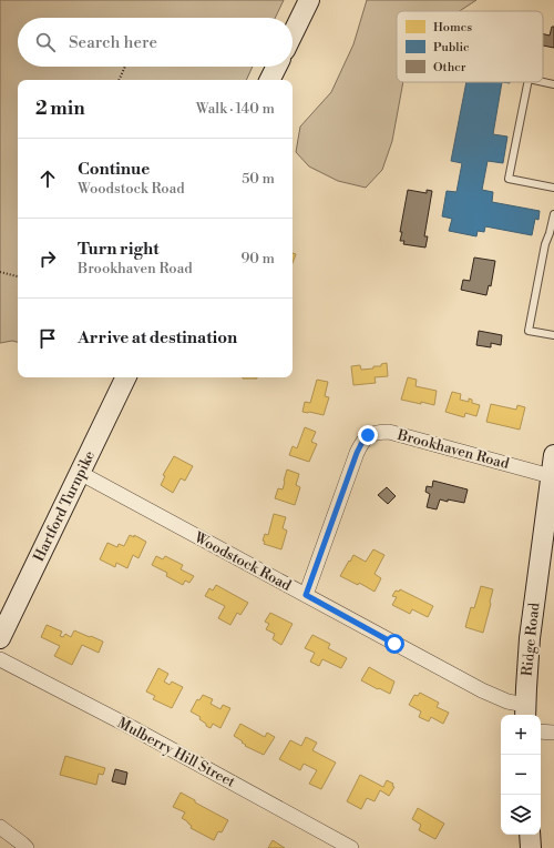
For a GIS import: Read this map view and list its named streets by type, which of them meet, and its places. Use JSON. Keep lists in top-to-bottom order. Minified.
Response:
{"streets":{"main road":["Hartford Turnpike","Ridge Road"],"street":["Brookhaven Road","Woodstock Road","Mulberry Hill Street"]},"crossings":[["Brookhaven Road","Woodstock Road"],["Brookhaven Road","Ridge Road"],["Hartford Turnpike","Woodstock Road"],["Woodstock Road","Ridge Road"]],"legend":["Homes","Public","Other"],"page":{"search":"Search here","heading":["2 min","Walk · 140 m"],"list":[["Continue","Woodstock Road","50 m"],["Turn right","Brookhaven Road","90 m"],"Arrive at destination"],"map_buttons":["+","−"]}}
